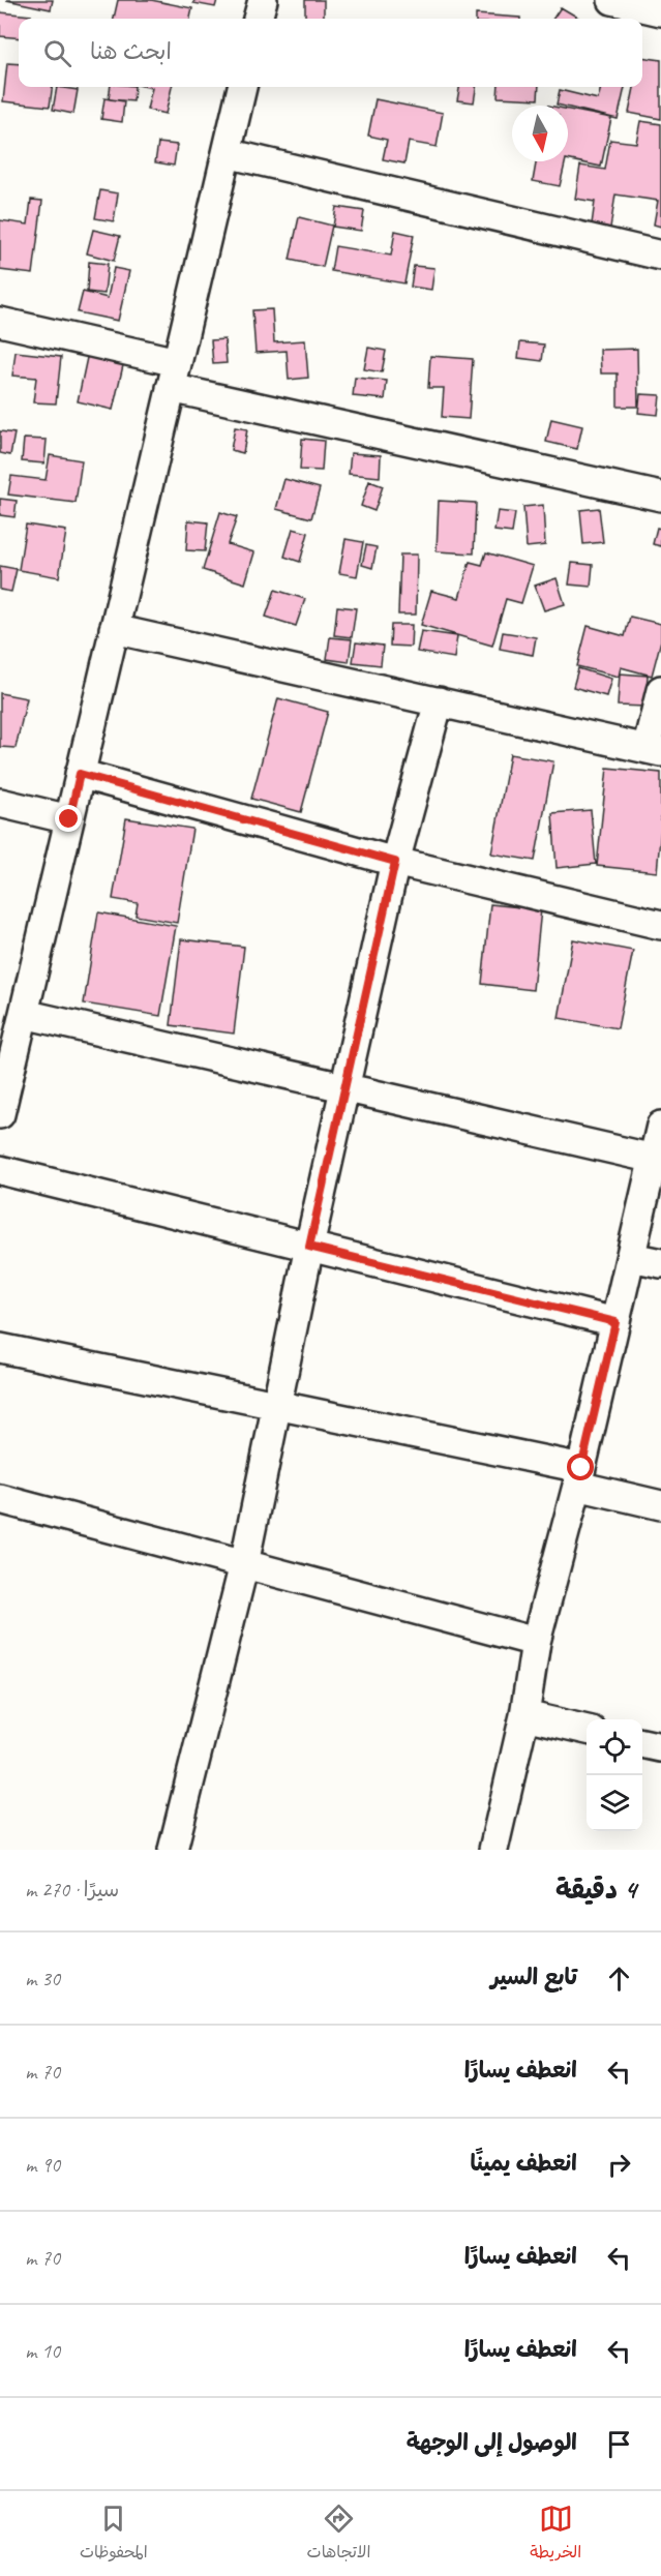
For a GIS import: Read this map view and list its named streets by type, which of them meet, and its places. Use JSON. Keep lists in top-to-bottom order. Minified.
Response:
{"north":"bottom","page":{"search":"ابحث هنا","heading":["4 دقيقة","سيرًا · 270 m"],"list":[["تابع السير","30 m"],["انعطف يسارًا","70 m"],["انعطف يمينًا","90 m"],["انعطف يسارًا","70 m"],["انعطف يسارًا","10 m"],"الوصول إلى الوجهة"],"nav":["الخريطة","الاتجاهات","المحفوظات"]}}
